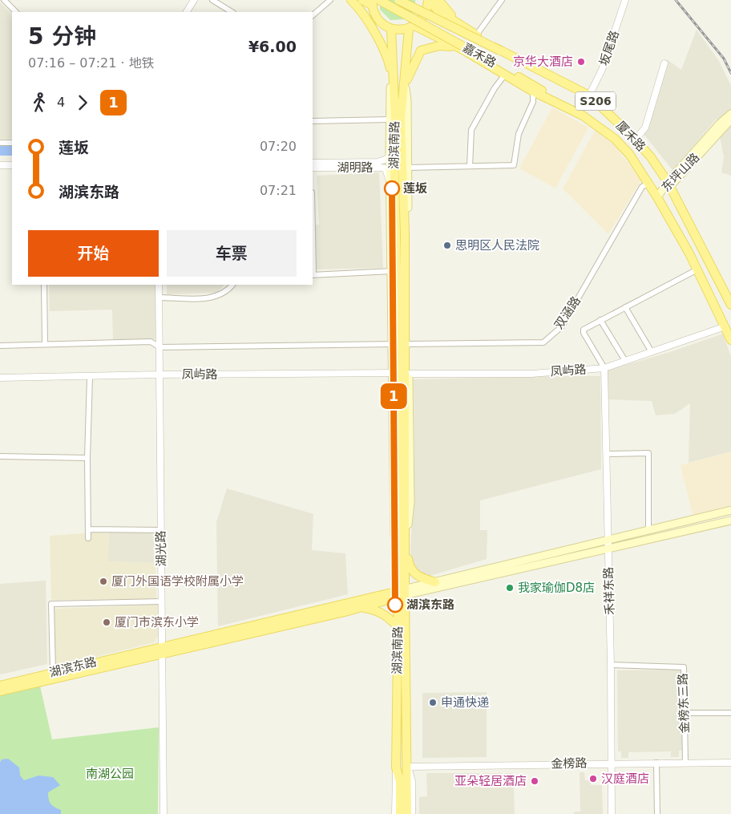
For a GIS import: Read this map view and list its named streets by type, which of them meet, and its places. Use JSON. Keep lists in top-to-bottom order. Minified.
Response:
{"streets":{"main road":["嘉禾路","S206","厦禾路","湖滨南路","东坪山路","湖滨东路"],"street":["坂尾路","湖明路","双涵路","凤屿路","湖光路","禾祥东路","金榜东三路","金榜路"]},"crossings":[["坂尾路","厦禾路"],["嘉禾路","S206"],["嘉禾路","厦禾路"],["S206","湖滨南路"],["S206","东坪山路"],["S206","双涵路"],["S206","凤屿路"],["厦禾路","东坪山路"],["湖滨南路","双涵路"],["湖滨南路","凤屿路"],["湖滨南路","湖滨东路"],["湖滨南路","金榜路"],["双涵路","湖光路"],["凤屿路","湖光路"],["凤屿路","禾祥东路"],["湖光路","湖滨东路"],["禾祥东路","湖滨东路"],["禾祥东路","金榜东三路"],["禾祥东路","金榜路"],["金榜东三路","金榜路"]],"parks":["南湖公园"],"places":["京华大酒店","莲坂","思明区人民法院","厦门外国语学校附属小学","我家瑜伽D8店","湖滨东路","厦门市滨东小学","申通快递","汉庭酒店","亚朵轻居酒店"],"lines":["metro line 1"],"page":{"on_map":"1","heading":["5 分钟","07:16 – 07:21 · 地铁","¥6.00"],"legs":["4","1"],"list":[{"name":"莲坂","value":"07:20"},{"name":"湖滨东路","value":"07:21"}],"buttons":["开始","车票"]}}
